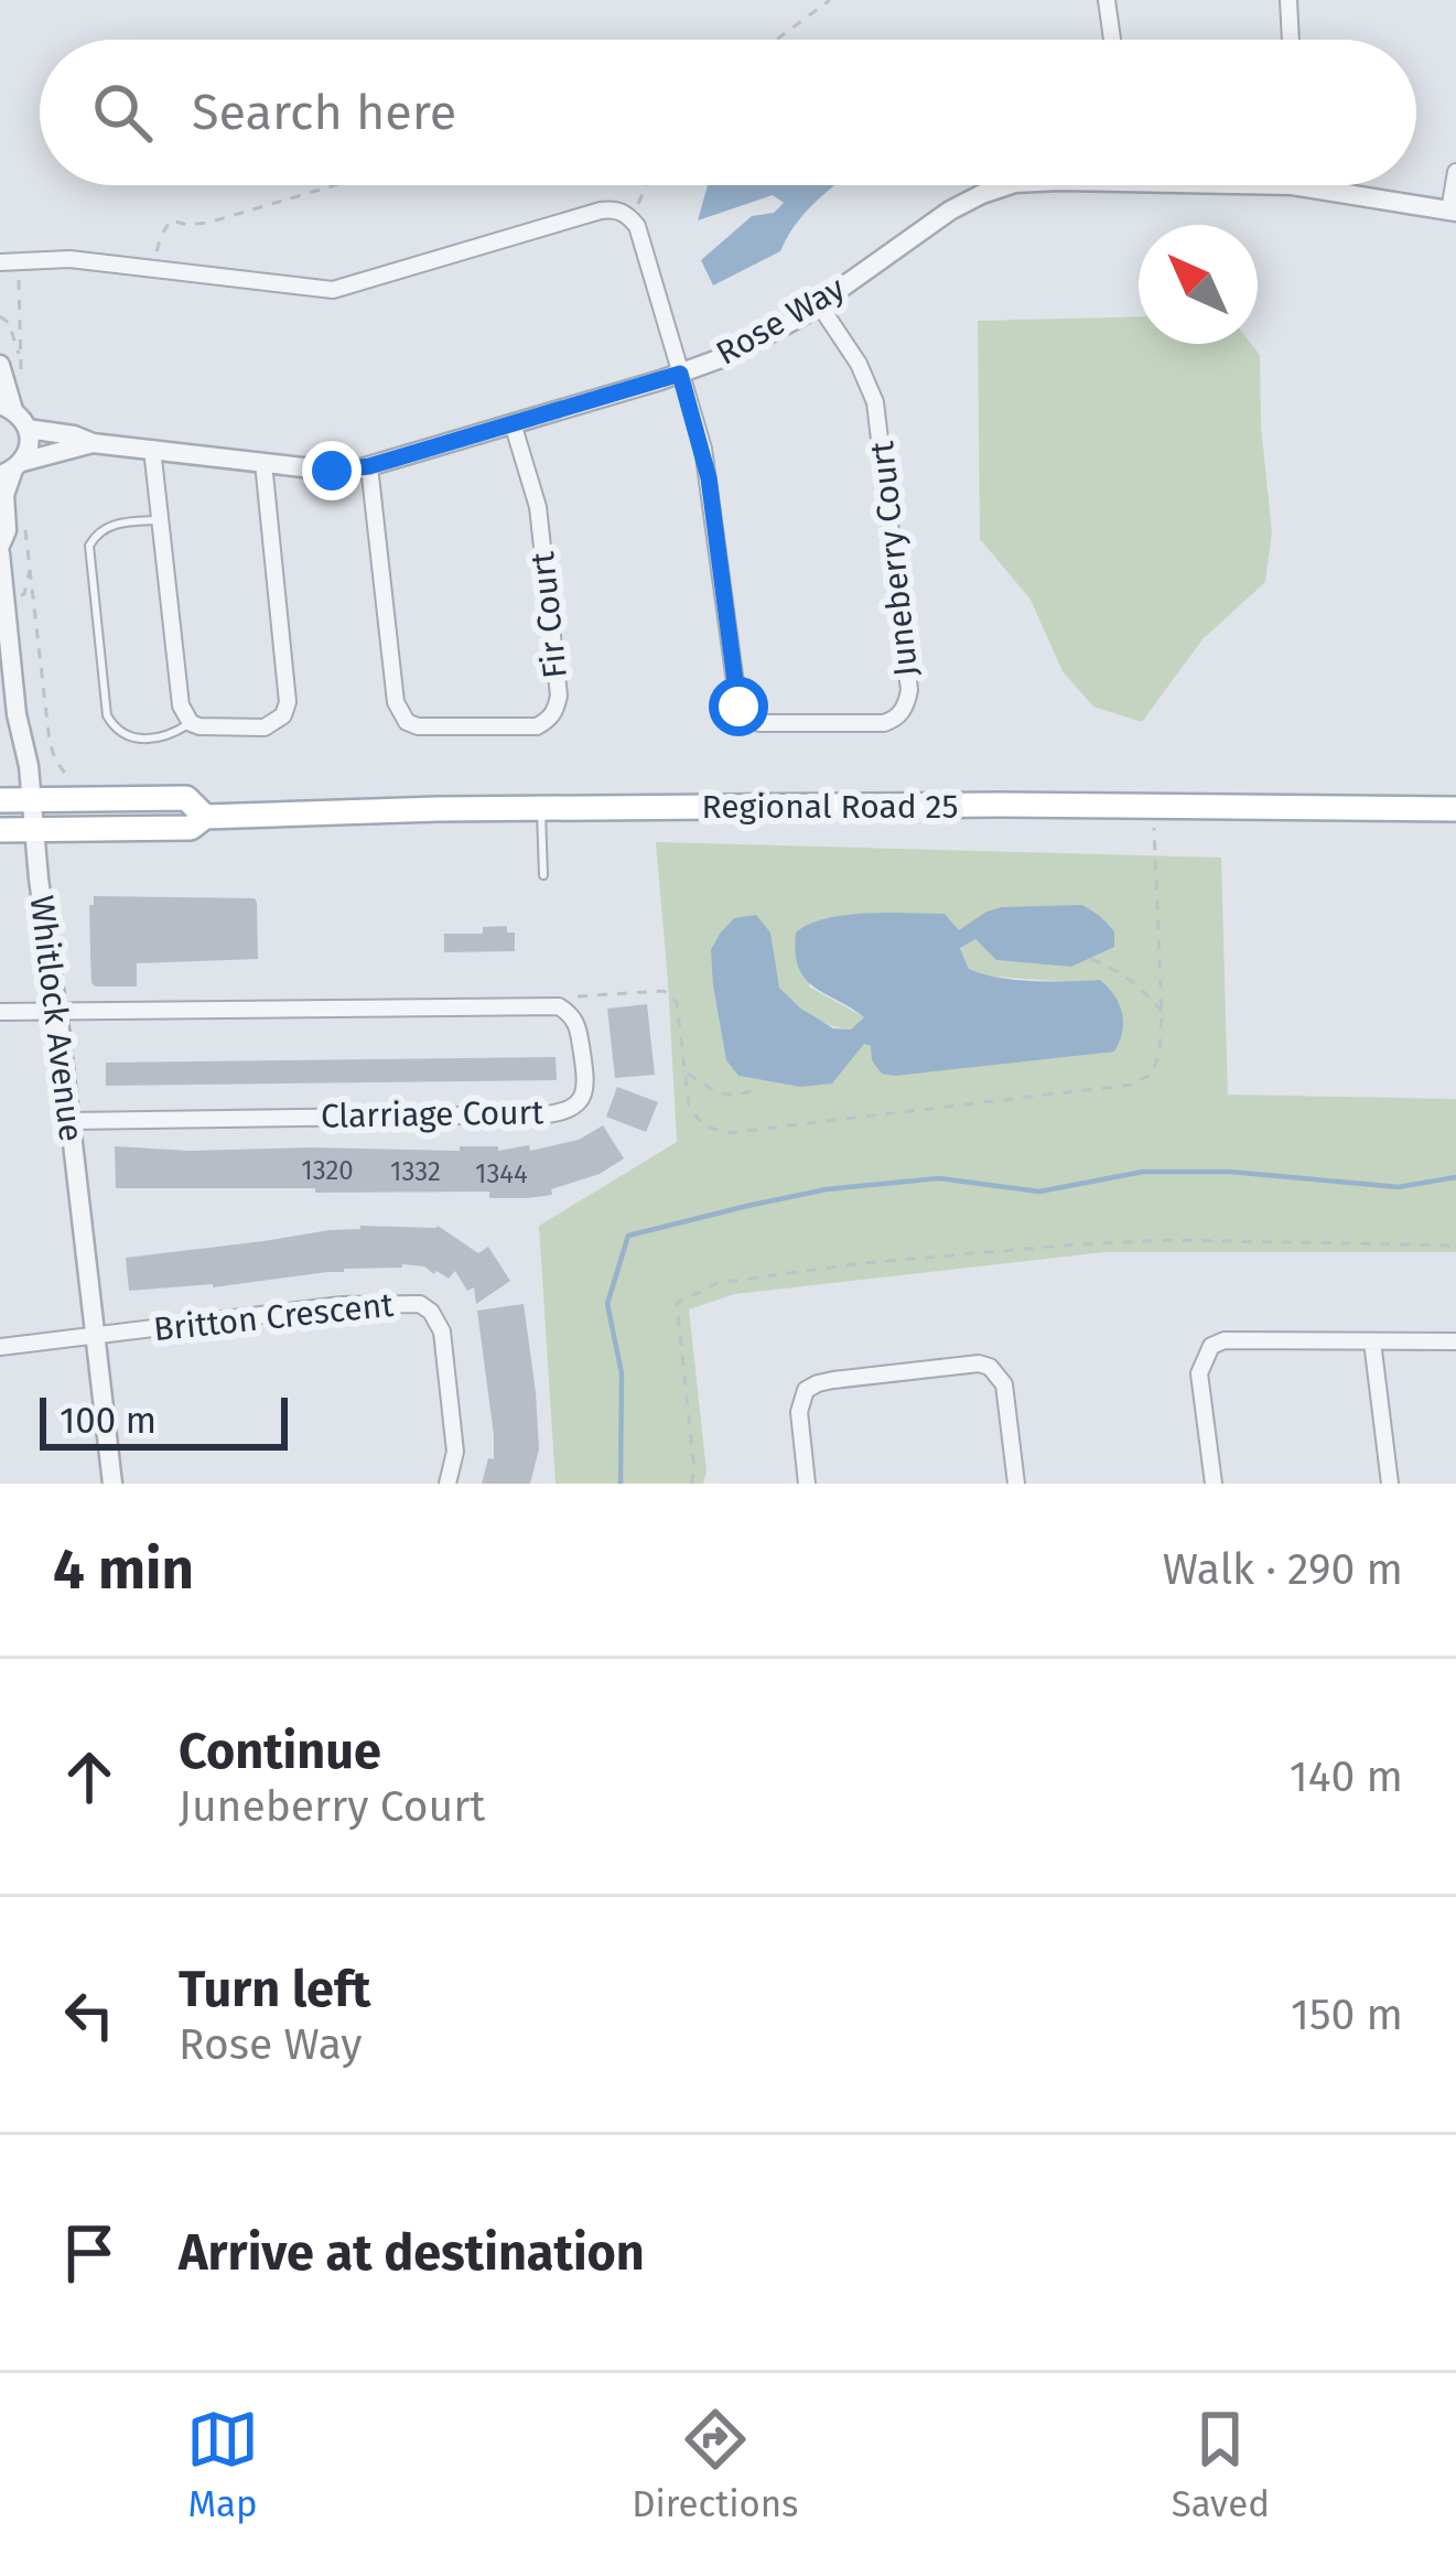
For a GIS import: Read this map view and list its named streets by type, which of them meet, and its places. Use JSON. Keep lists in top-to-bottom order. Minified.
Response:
{"streets":{"main road":["Regional Road 25"],"street":["Rose Way","Juneberry Court","Fir Court","Whitlock Avenue","Clarriage Court","Britton Crescent"]},"crossings":[["Rose Way","Juneberry Court"],["Rose Way","Fir Court"],["Rose Way","Whitlock Avenue"],["Regional Road 25","Whitlock Avenue"],["Whitlock Avenue","Clarriage Court"],["Whitlock Avenue","Britton Crescent"]],"house_numbers":["1320","1332","1344"],"scale_bar":"100 m","north":"top left","page":{"search":"Search here","scale":"100 m","heading":["4 min","Walk · 290 m"],"list":[["Continue","Juneberry Court","140 m"],["Turn left","Rose Way","150 m"],"Arrive at destination"],"nav":["Map","Directions","Saved"]}}
